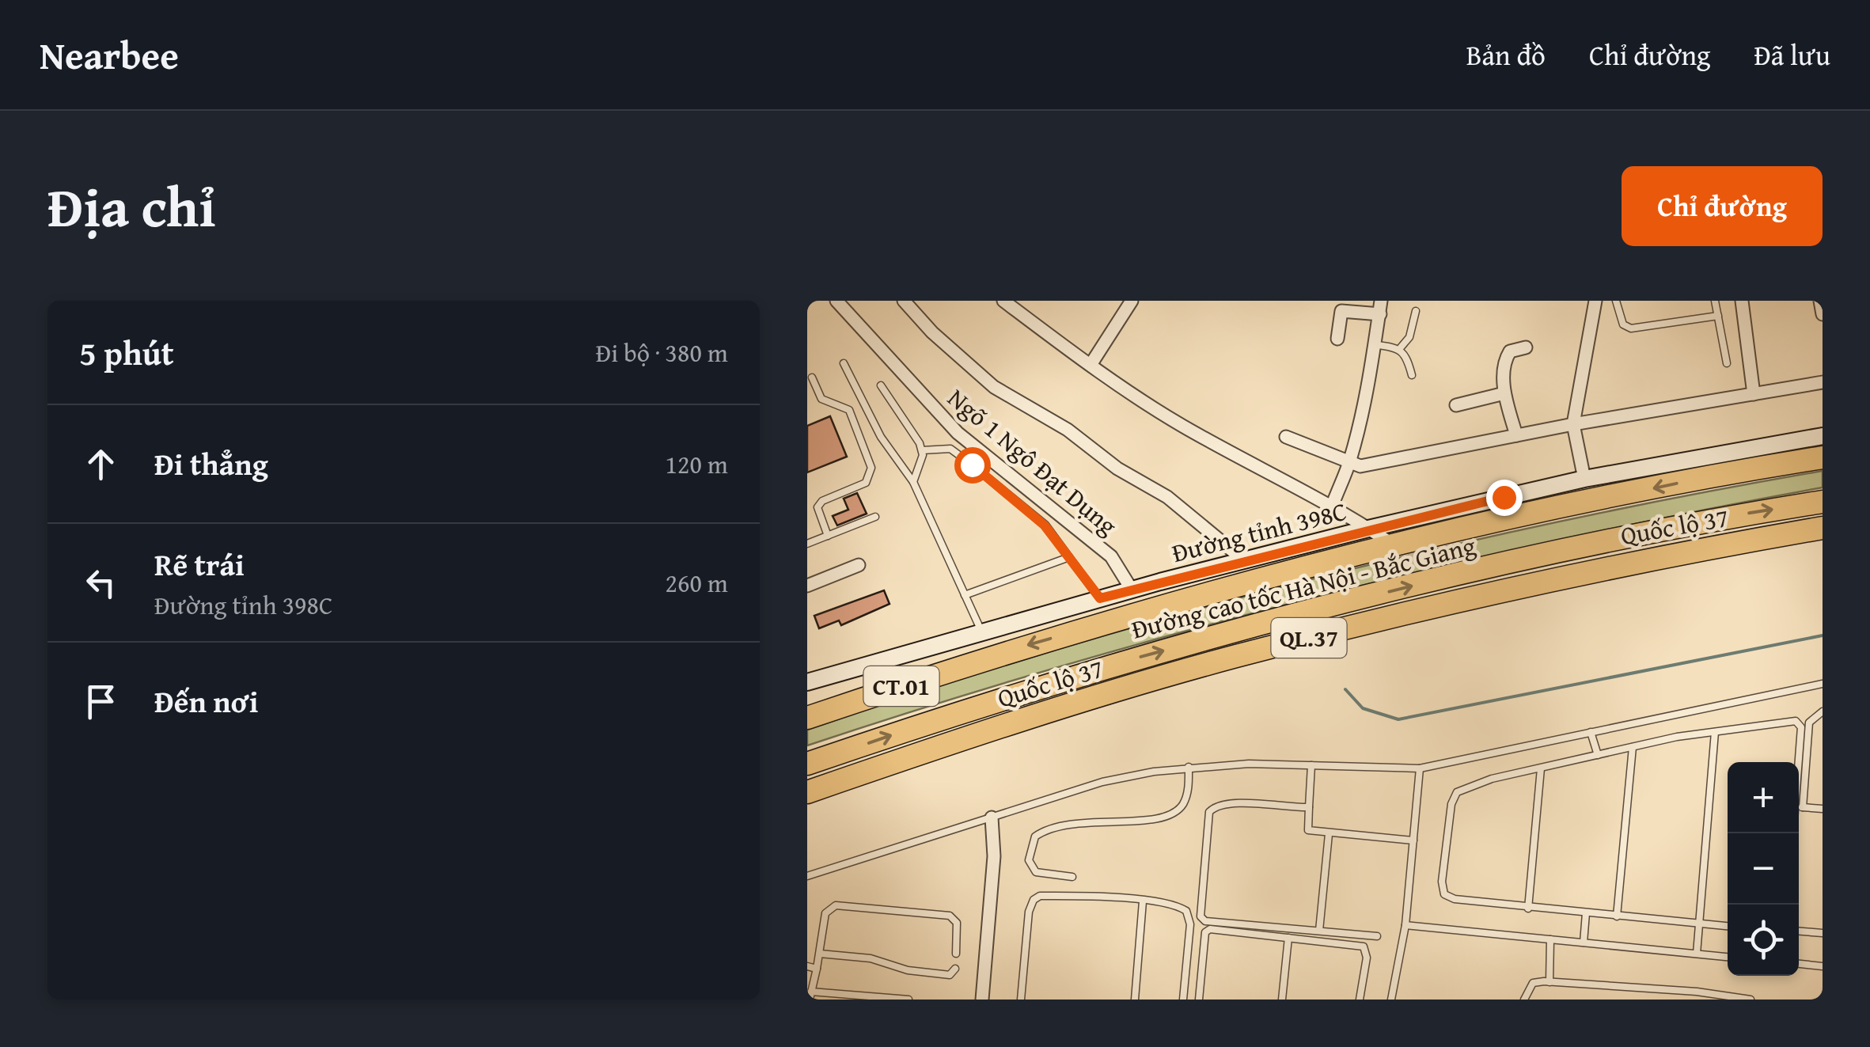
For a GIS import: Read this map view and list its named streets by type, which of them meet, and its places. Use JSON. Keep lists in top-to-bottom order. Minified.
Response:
{"streets":{"highway":["Quốc lộ 37","Đường cao tốc Hà Nội - Bắc Giang","QL.37","CT.01"],"main road":["Đường tỉnh 398C"],"street":["Ngõ 1 Ngô Đạt Dụng"]},"crossings":[["Ngõ 1 Ngô Đạt Dụng","Đường tỉnh 398C"]],"page":{"header":"Nearbee","nav":["Bản đồ","Chỉ đường","Đã lưu"],"title":"Địa chỉ","buttons":"Chỉ đường","heading":["5 phút","Đi bộ · 380 m"],"list":[["Đi thẳng","120 m"],["Rẽ trái","Đường tỉnh 398C","260 m"],"Đến nơi"],"map_buttons":["+","−"]}}
